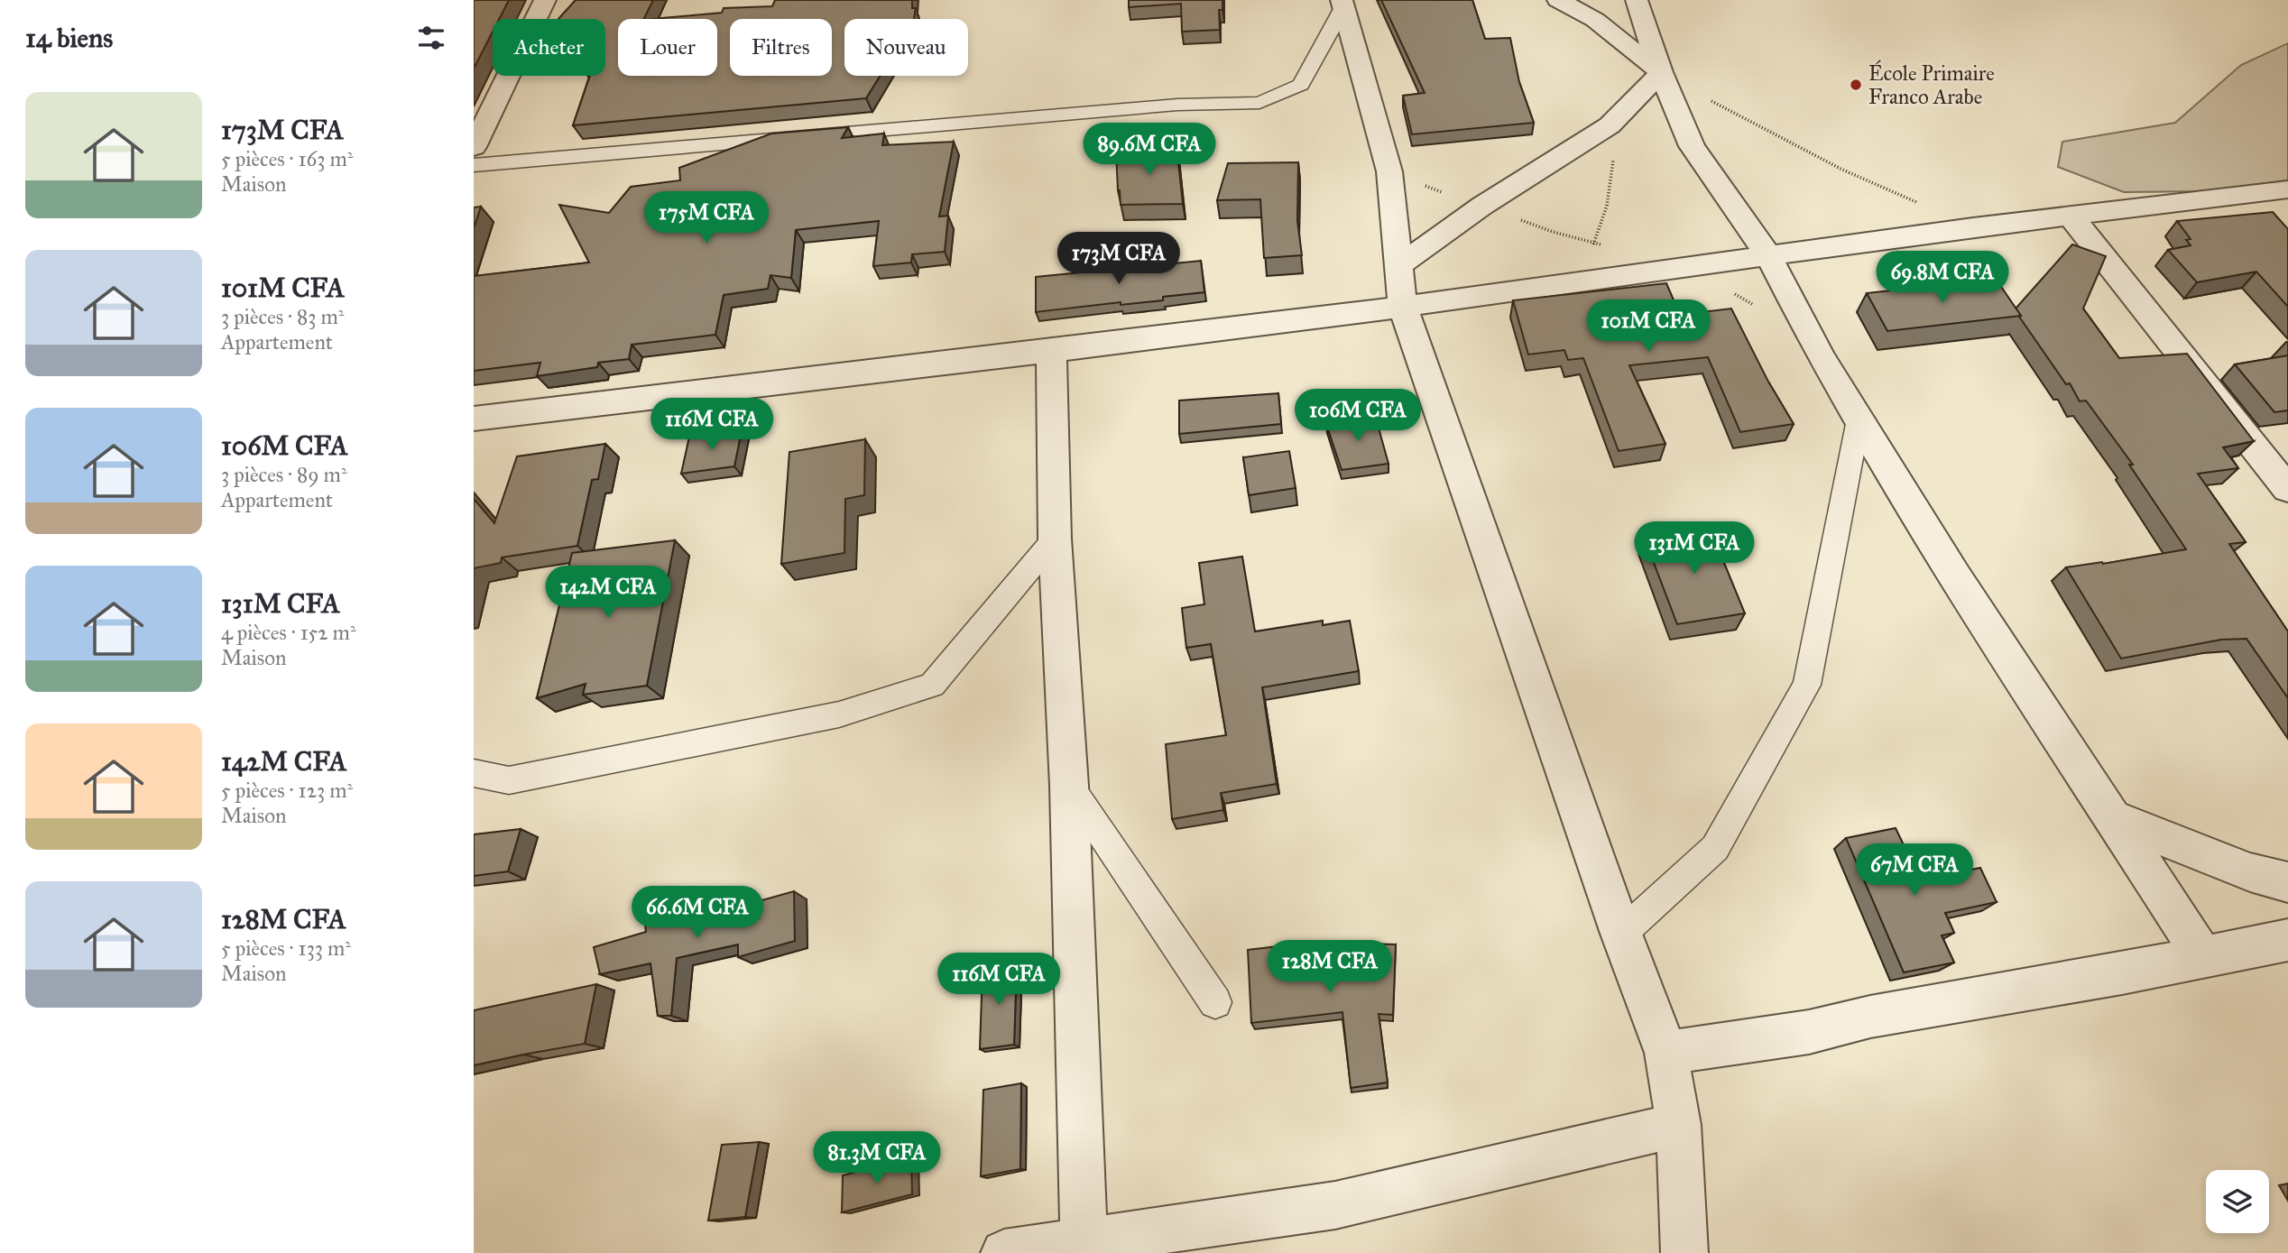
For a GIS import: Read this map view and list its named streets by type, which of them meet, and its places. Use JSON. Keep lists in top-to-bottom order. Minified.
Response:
{"places":["École Primaire Franco Arabe"],"page":{"heading":"14 biens","chip":["Acheter","Louer","Filtres","Nouveau"],"list":[{"name":"173M CFA","note":"5 pièces · 163 m² · Maison"},{"name":"101M CFA","note":"3 pièces · 83 m² · Appartement"},{"name":"106M CFA","note":"3 pièces · 89 m² · Appartement"},{"name":"131M CFA","note":"4 pièces · 152 m² · Maison"},{"name":"142M CFA","note":"5 pièces · 123 m² · Maison"},{"name":"128M CFA","note":"5 pièces · 133 m² · Maison"}],"price":["89.6M CFA","175M CFA","173M CFA","69.8M CFA","101M CFA","106M CFA","116M CFA","131M CFA","142M CFA","67M CFA","66.6M CFA","128M CFA","116M CFA","81.3M CFA"]}}
